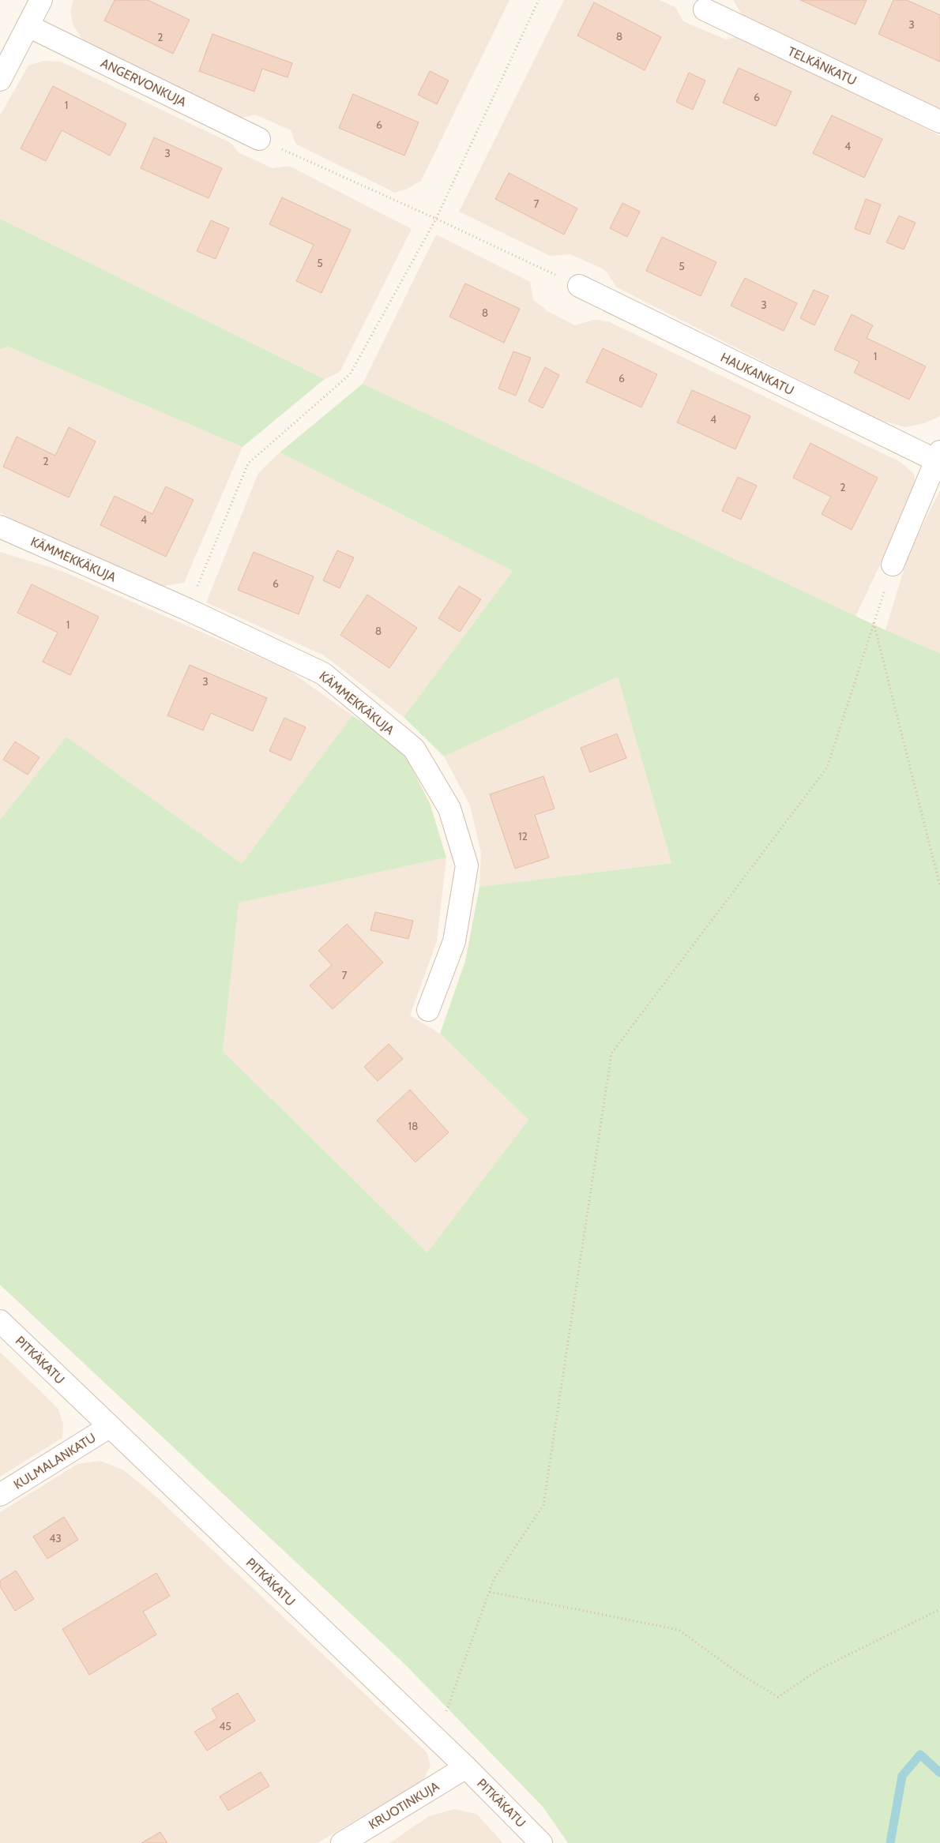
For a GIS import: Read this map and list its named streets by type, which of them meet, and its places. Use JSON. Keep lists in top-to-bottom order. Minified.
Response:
{"streets":{"street":["TELKÄNKATU","ANGERVONKUJA","HAUKANKATU","KÄMMEKKÄKUJA","PITKÄKATU","KULMALANKATU","KRUOTINKUJA"]},"crossings":[["PITKÄKATU","KULMALANKATU"],["PITKÄKATU","KRUOTINKUJA"]],"house_numbers":["3","8","2","6","1","6","4","3","7","5","5","3","8","1","6","4","2","2","4","6","1","8","3","12","7","18","43","45"]}
